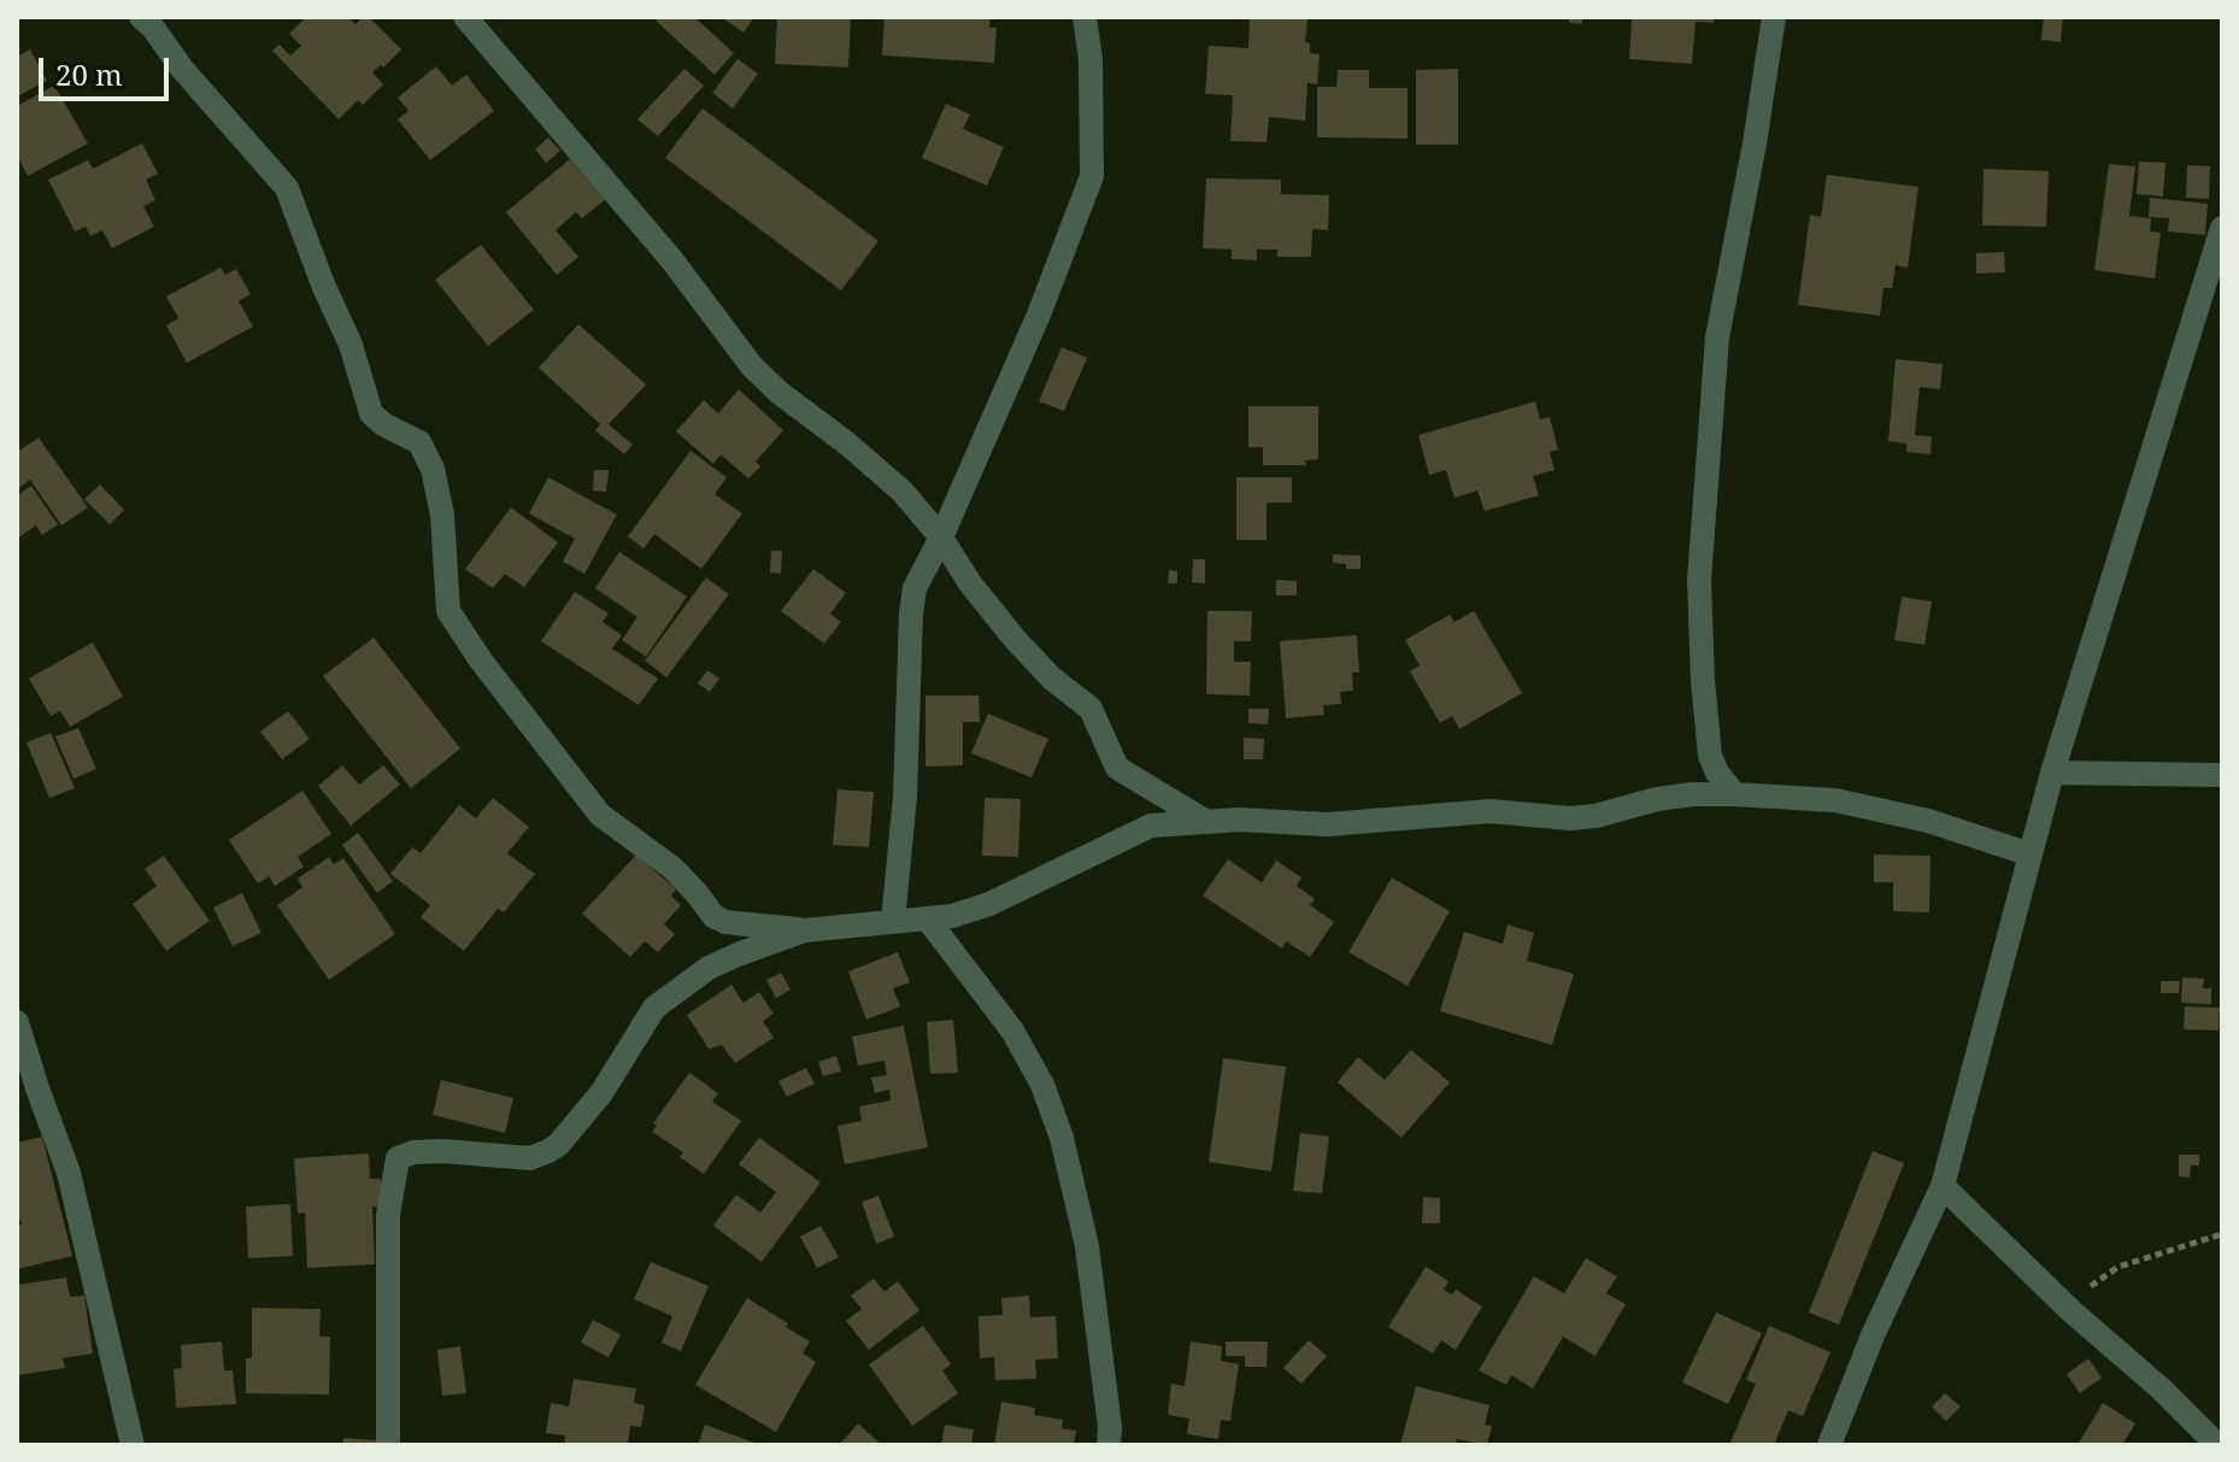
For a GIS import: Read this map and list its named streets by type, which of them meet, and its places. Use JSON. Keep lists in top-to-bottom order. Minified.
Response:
{"scale_bar":"20 m"}
